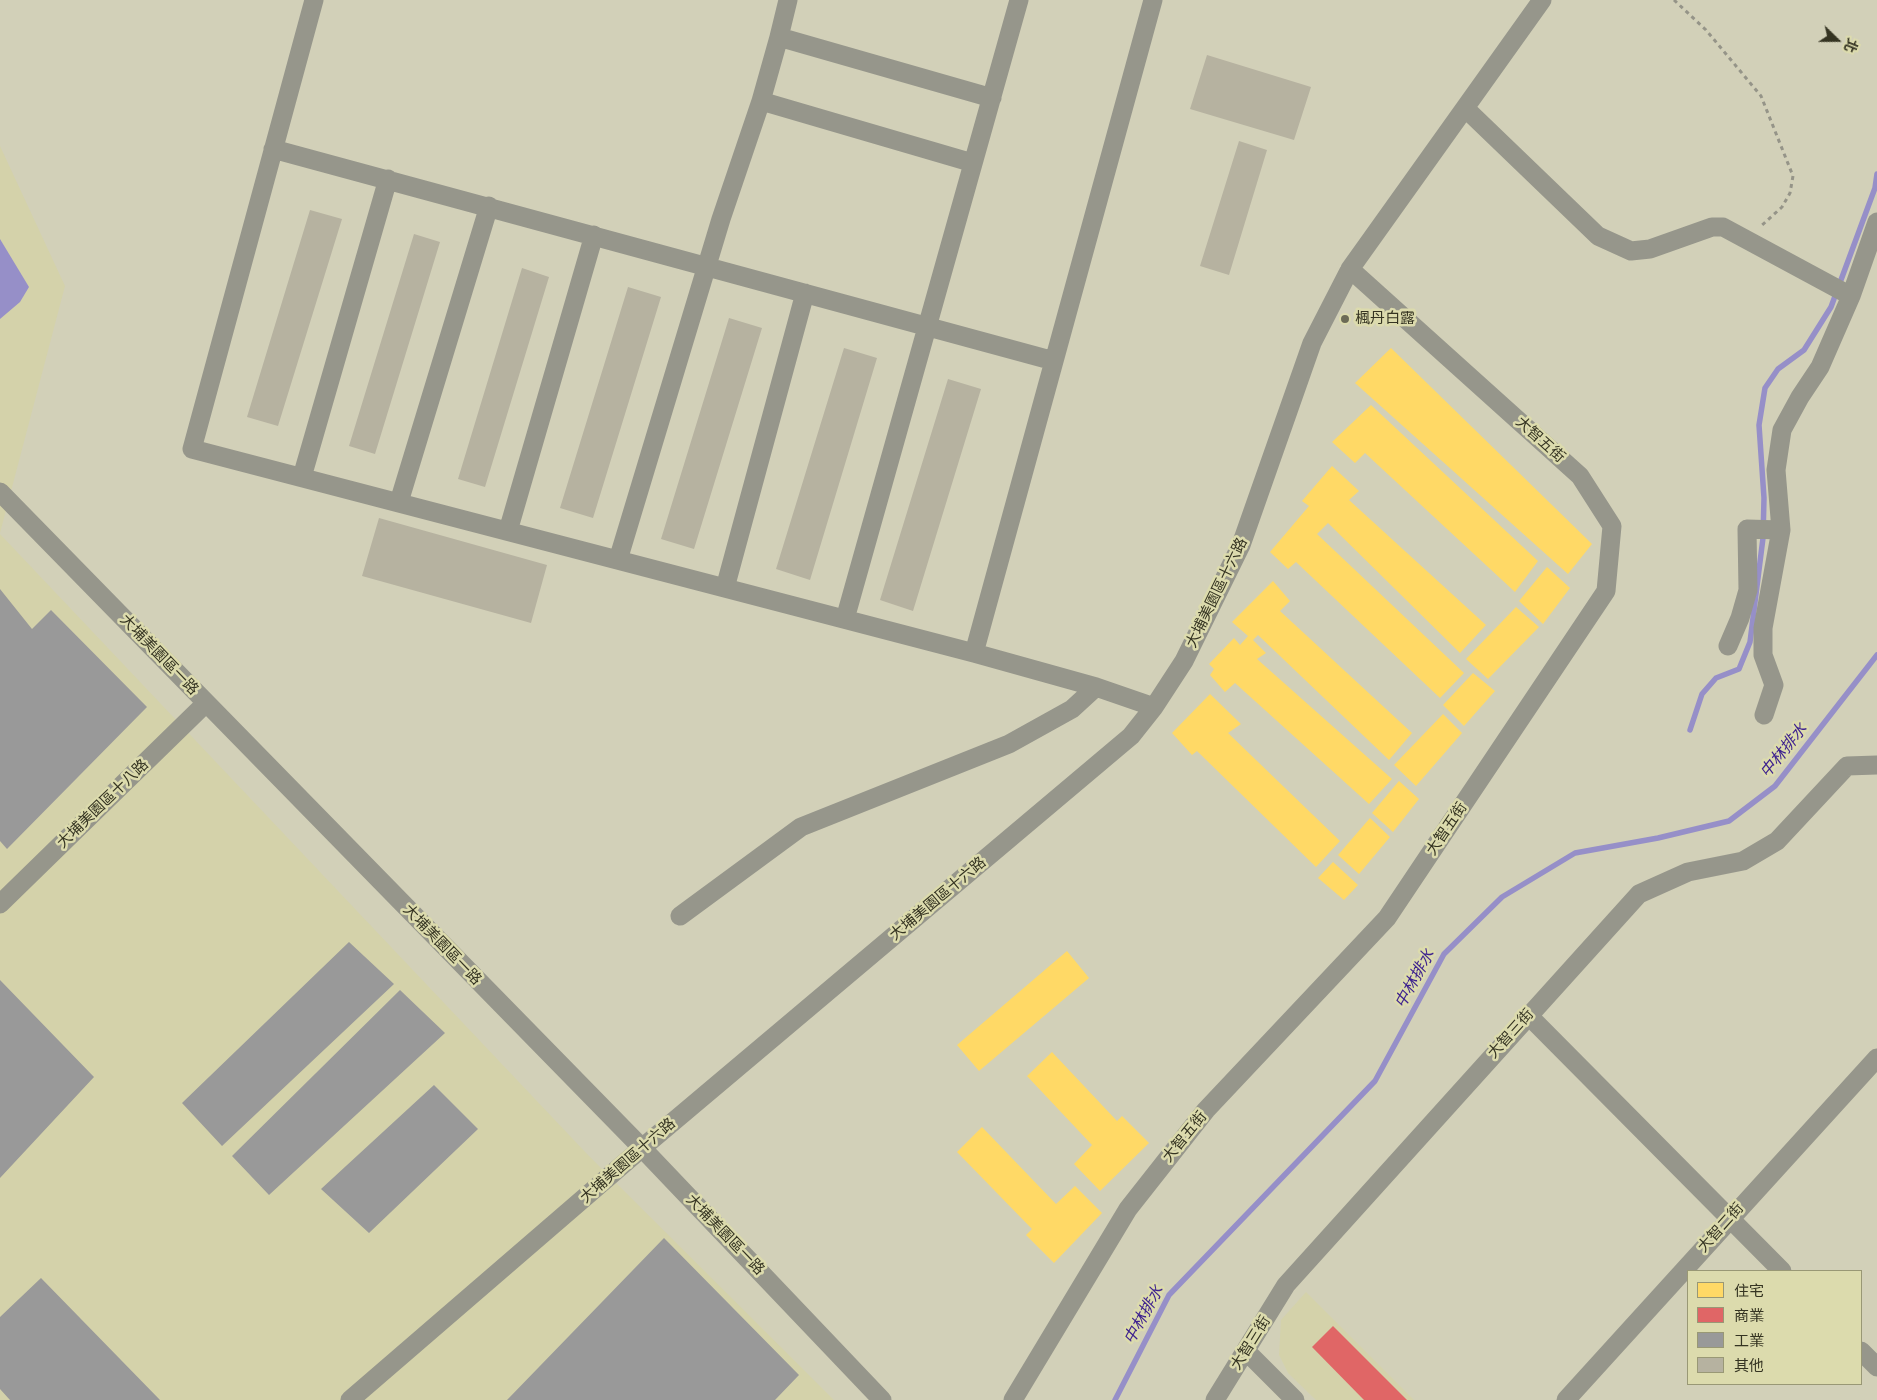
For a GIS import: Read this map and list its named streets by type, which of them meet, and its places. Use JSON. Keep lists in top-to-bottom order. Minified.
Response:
{"streets":{"street":["大智五街","大埔美園區十六路","大埔美園區一路","大埔美園區十八路","大智三街","大智二街"]},"crossings":[["大智五街","大埔美園區十六路"],["大埔美園區十六路","大埔美園區一路"],["大埔美園區一路","大埔美園區十八路"]],"water":["中林排水"],"places":["楓丹白露"],"legend":["住宅","商業","工業","其他"],"north":"right"}
